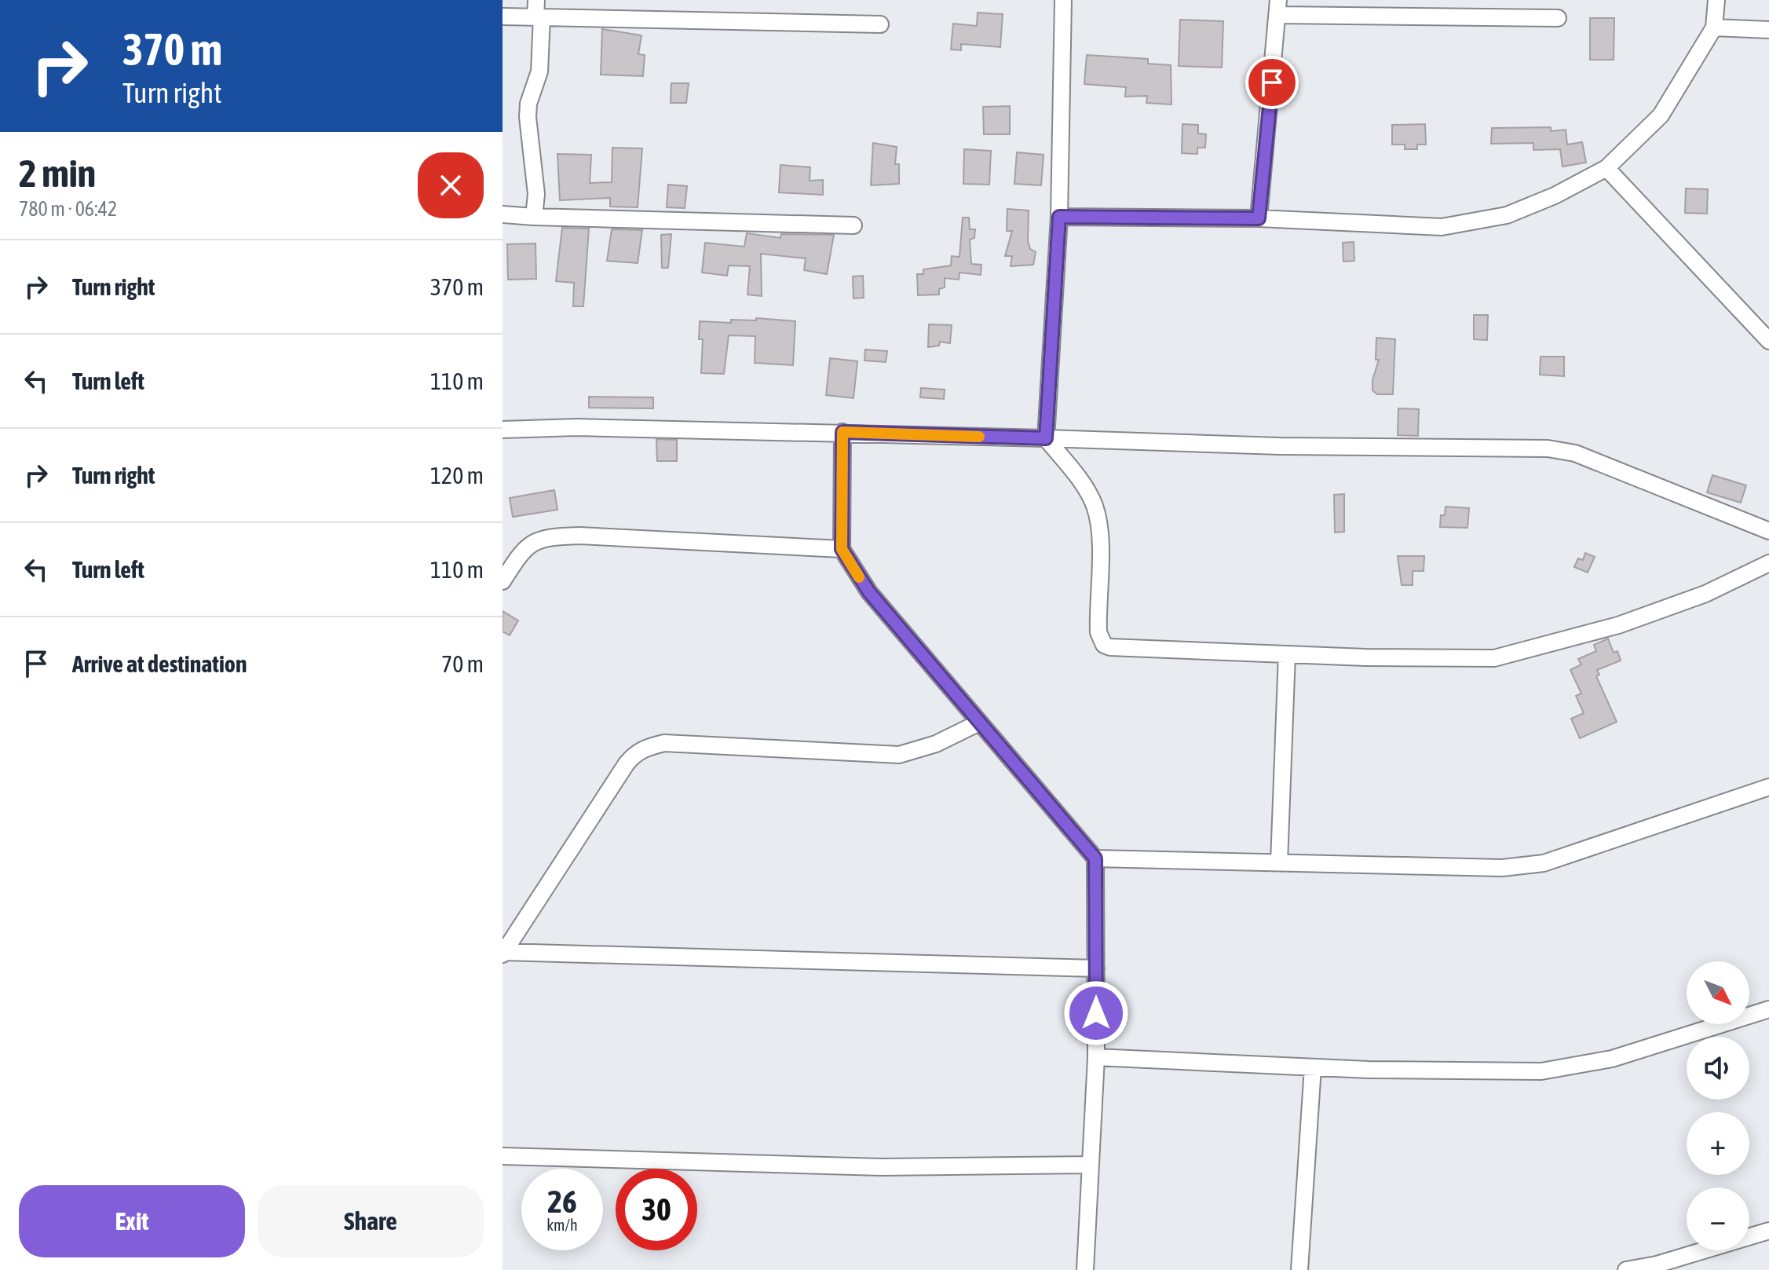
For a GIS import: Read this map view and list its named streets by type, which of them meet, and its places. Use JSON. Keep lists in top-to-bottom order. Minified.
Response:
{"north":"bottom right","page":{"turn":["370 m","Turn right"],"heading":["2 min","780 m · 06:42"],"list":[{"name":"Turn right","value":"370 m"},{"name":"Turn left","value":"110 m"},{"name":"Turn right","value":"120 m"},{"name":"Turn left","value":"110 m"},{"name":"Arrive at destination","value":"70 m"}],"map_buttons":["+","−"],"speed":"26 km/h","limit":"30","buttons":["Exit","Share"]}}
